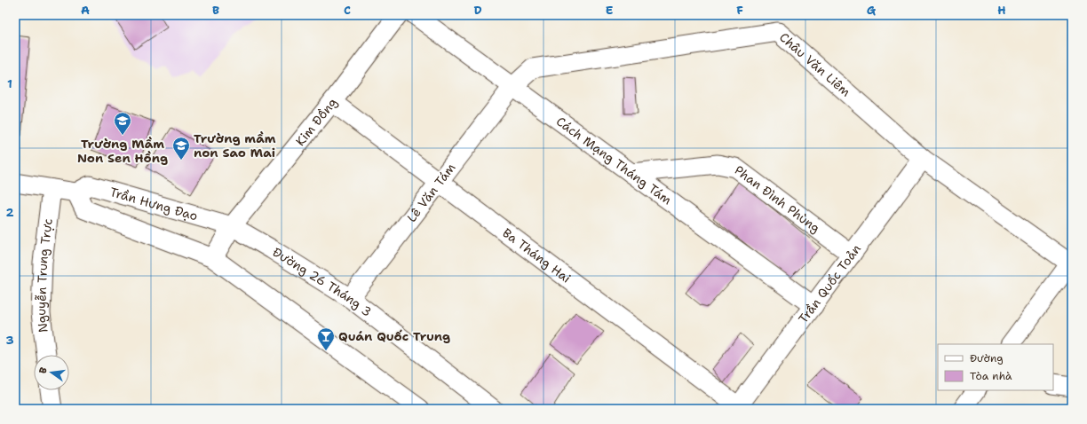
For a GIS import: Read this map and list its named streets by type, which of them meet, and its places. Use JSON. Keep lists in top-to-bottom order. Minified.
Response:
{"streets":{"street":["Châu Văn Liêm","Kim Đồng","Cách Mạng Tháng Tám","Lê Văn Tám","Phan Đình Phùng","Trần Hưng Đạo","Ba Tháng Hai","Nguyễn Trung Trực","Đường 26 Tháng 3","Trần Quốc Toản"]},"crossings":[["Châu Văn Liêm","Cách Mạng Tháng Tám"],["Châu Văn Liêm","Lê Văn Tám"],["Châu Văn Liêm","Trần Quốc Toản"],["Kim Đồng","Trần Hưng Đạo"],["Kim Đồng","Ba Tháng Hai"],["Kim Đồng","Đường 26 Tháng 3"],["Cách Mạng Tháng Tám","Lê Văn Tám"],["Cách Mạng Tháng Tám","Phan Đình Phùng"],["Cách Mạng Tháng Tám","Trần Quốc Toản"],["Lê Văn Tám","Ba Tháng Hai"],["Lê Văn Tám","Đường 26 Tháng 3"],["Phan Đình Phùng","Trần Quốc Toản"],["Trần Hưng Đạo","Nguyễn Trung Trực"],["Trần Hưng Đạo","Đường 26 Tháng 3"],["Ba Tháng Hai","Trần Quốc Toản"]],"places":{"school or university":["Trường Mầm Non Sen Hồng","Trường mầm non Sao Mai"],"bar":["Quán Quốc Trung"]},"legend":["Đường","Tòa nhà"],"north":"left","grid":{"columns":["A","B","C","D","E","F","G","H"],"rows":["1","2","3"]}}
